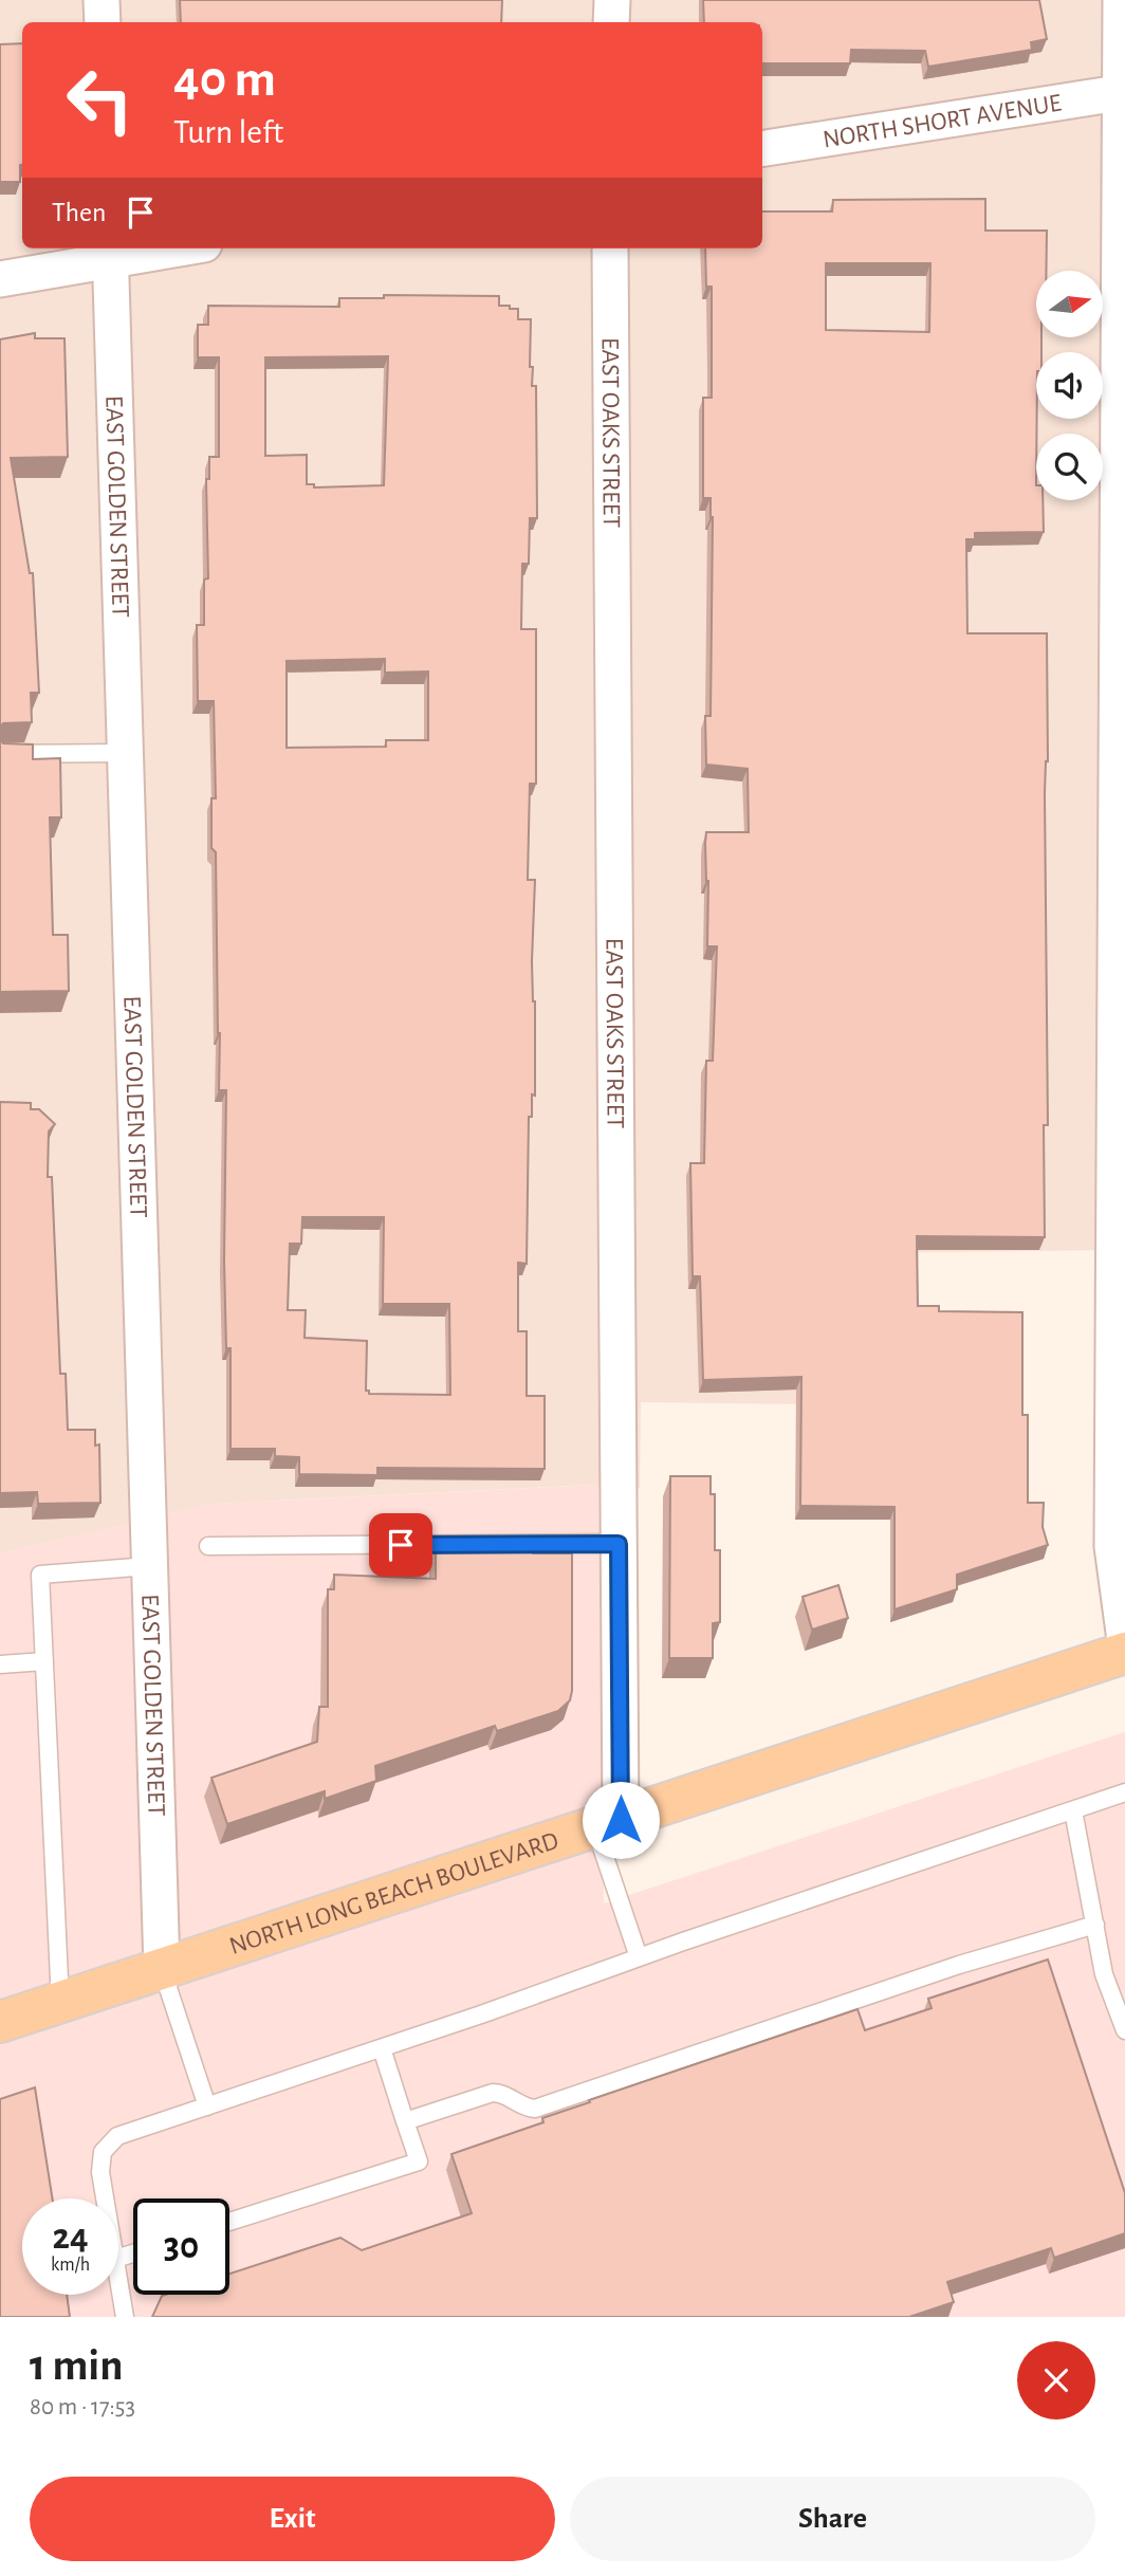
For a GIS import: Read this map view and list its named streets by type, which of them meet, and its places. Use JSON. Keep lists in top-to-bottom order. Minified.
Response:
{"streets":{"main road":["NORTH LONG BEACH BOULEVARD"],"street":["NORTH SHORT AVENUE","EAST OAKS STREET","EAST GOLDEN STREET"]},"crossings":[["EAST OAKS STREET","NORTH LONG BEACH BOULEVARD"],["EAST GOLDEN STREET","NORTH LONG BEACH BOULEVARD"]],"north":"right","page":{"turn":["40 m","Turn left"],"then":"Then","speed":"24 km/h","limit":"30","heading":["1 min","80 m · 17:53"],"buttons":["Exit","Share"]}}
